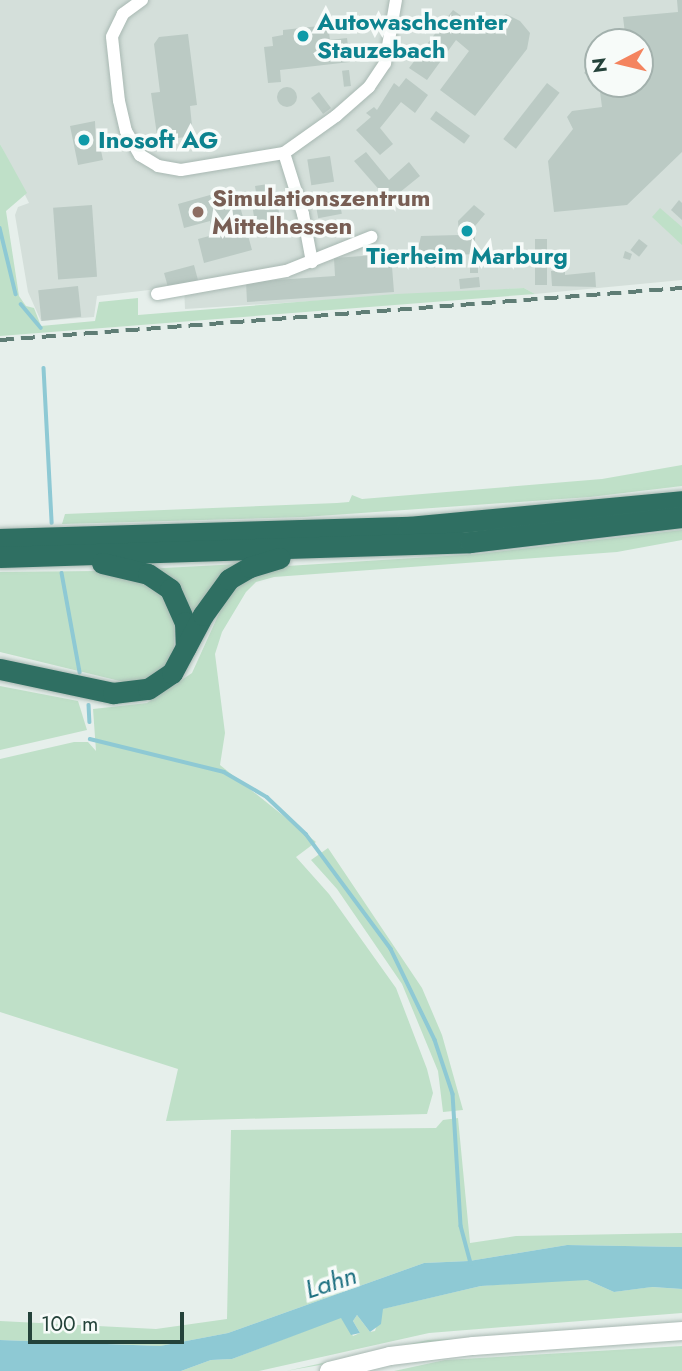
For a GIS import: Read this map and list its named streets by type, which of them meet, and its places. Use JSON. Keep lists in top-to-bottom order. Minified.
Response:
{"water":["Lahn"],"places":["Autowaschcenter Stauzebach","Inosoft AG","Simulationszentrum Mittelhessen","Tierheim Marburg"],"scale_bar":"100 m","north":"left"}
